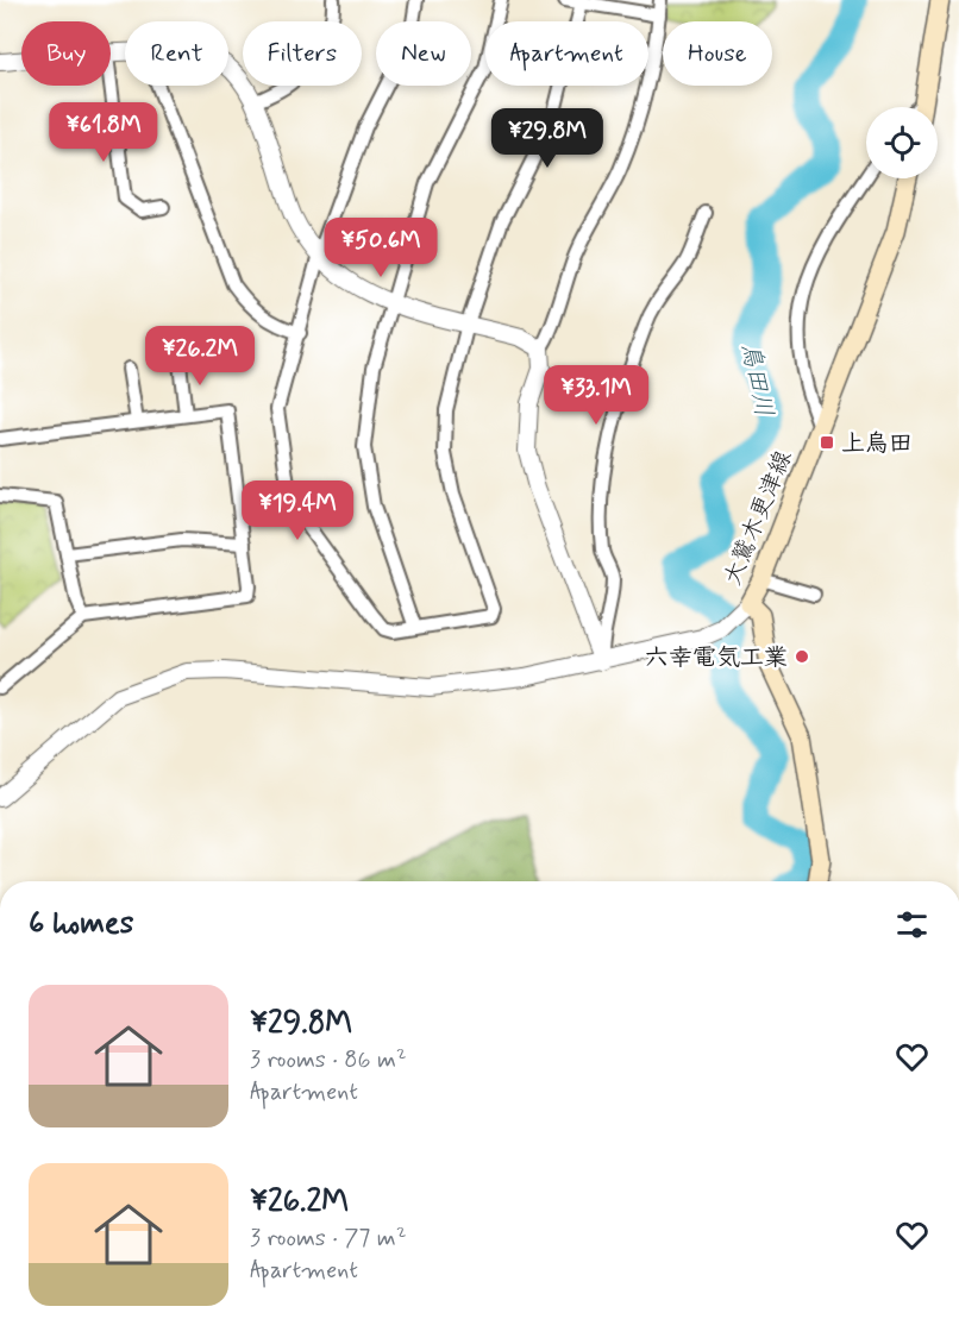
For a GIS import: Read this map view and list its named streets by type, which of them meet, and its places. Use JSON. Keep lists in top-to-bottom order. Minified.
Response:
{"streets":{"main road":["大鷲木更津線"]},"water":["鳥田川"],"places":{"transit":["上烏田"],"other":["六幸電気工業"]},"page":{"chip":["Buy","Rent","Filters","New","Apartment","House"],"price":["¥61.8M","¥29.8M","¥50.6M","¥26.2M","¥33.1M","¥19.4M"],"heading":"6 homes","list":[{"name":"¥29.8M","note":"3 rooms · 86 m² · Apartment"},{"name":"¥26.2M","note":"3 rooms · 77 m² · Apartment"}]}}
